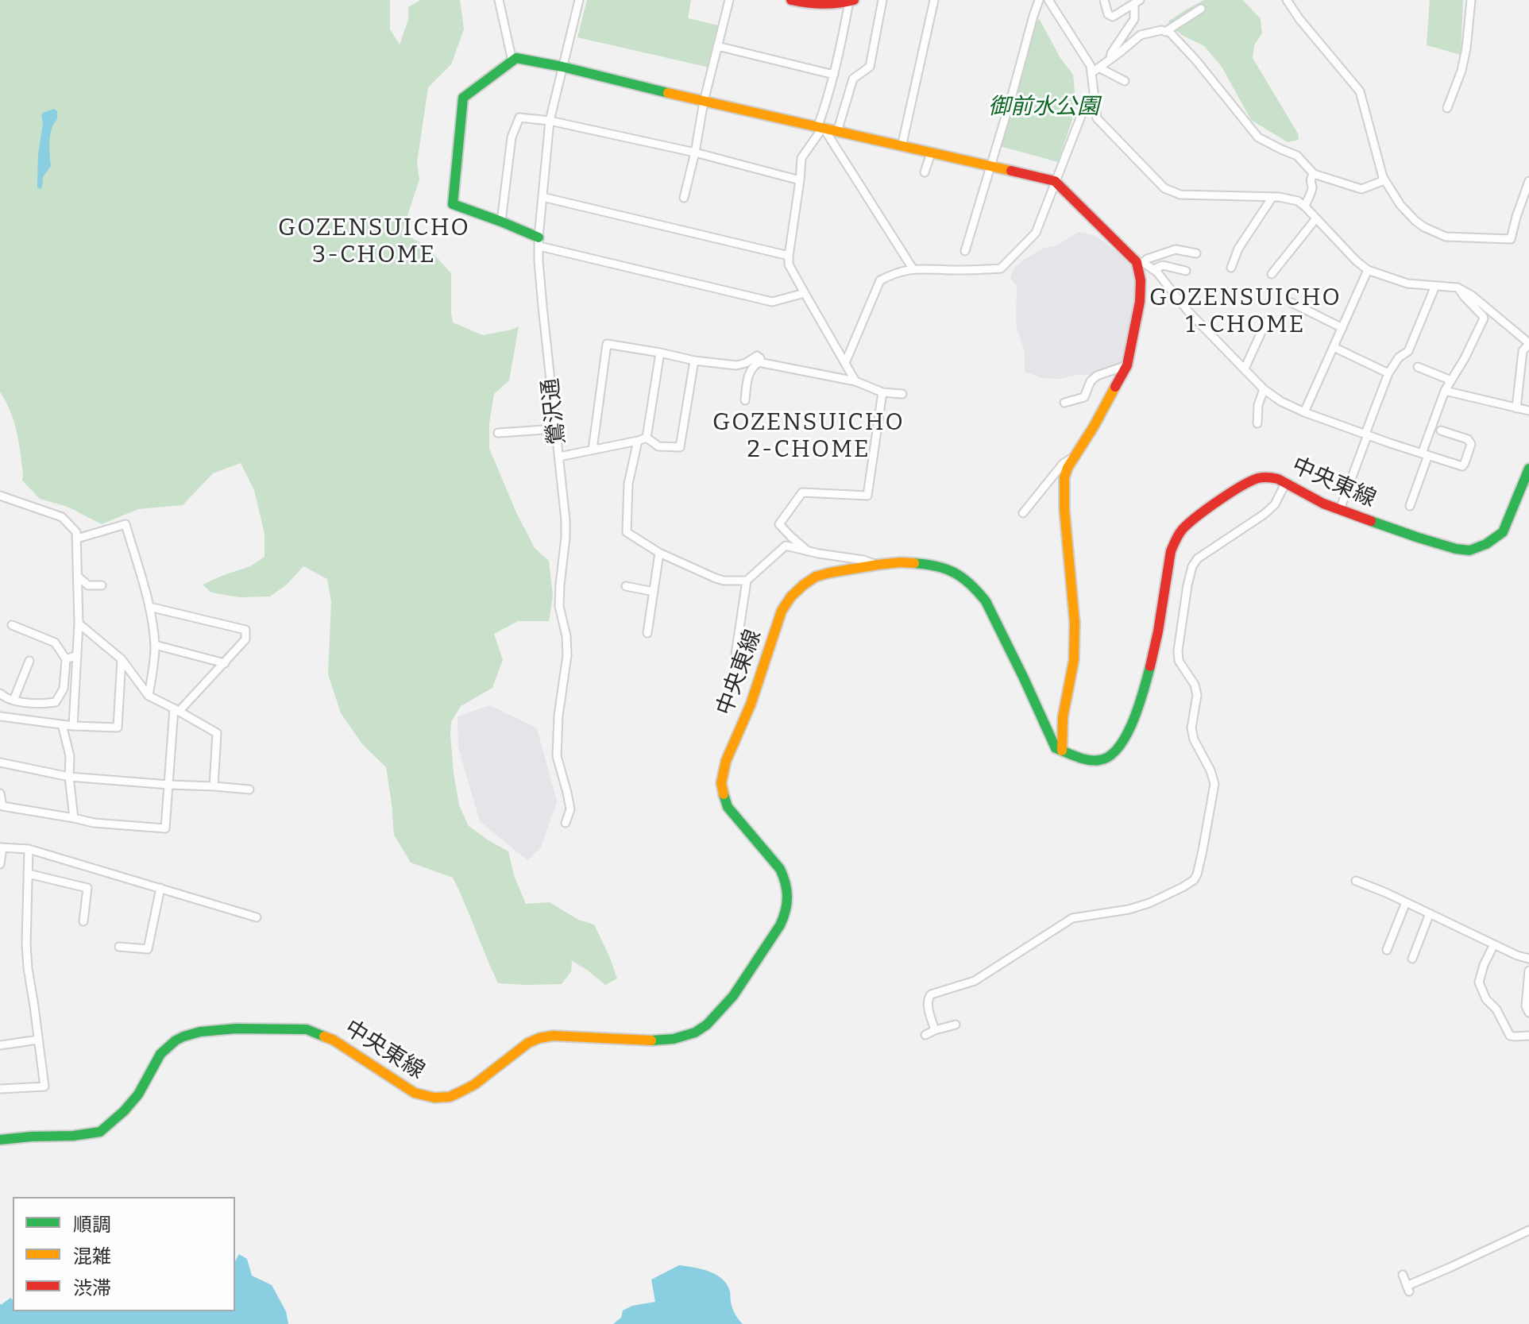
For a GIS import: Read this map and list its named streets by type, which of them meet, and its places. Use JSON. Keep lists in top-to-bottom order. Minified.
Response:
{"streets":{"main road":["中央東線"],"street":["鶯沢通"]},"districts":["GOZENSUICHO 3-CHOME","GOZENSUICHO 1-CHOME","GOZENSUICHO 2-CHOME"],"parks":["御前水公園"],"legend":["順調","混雑","渋滞"]}
